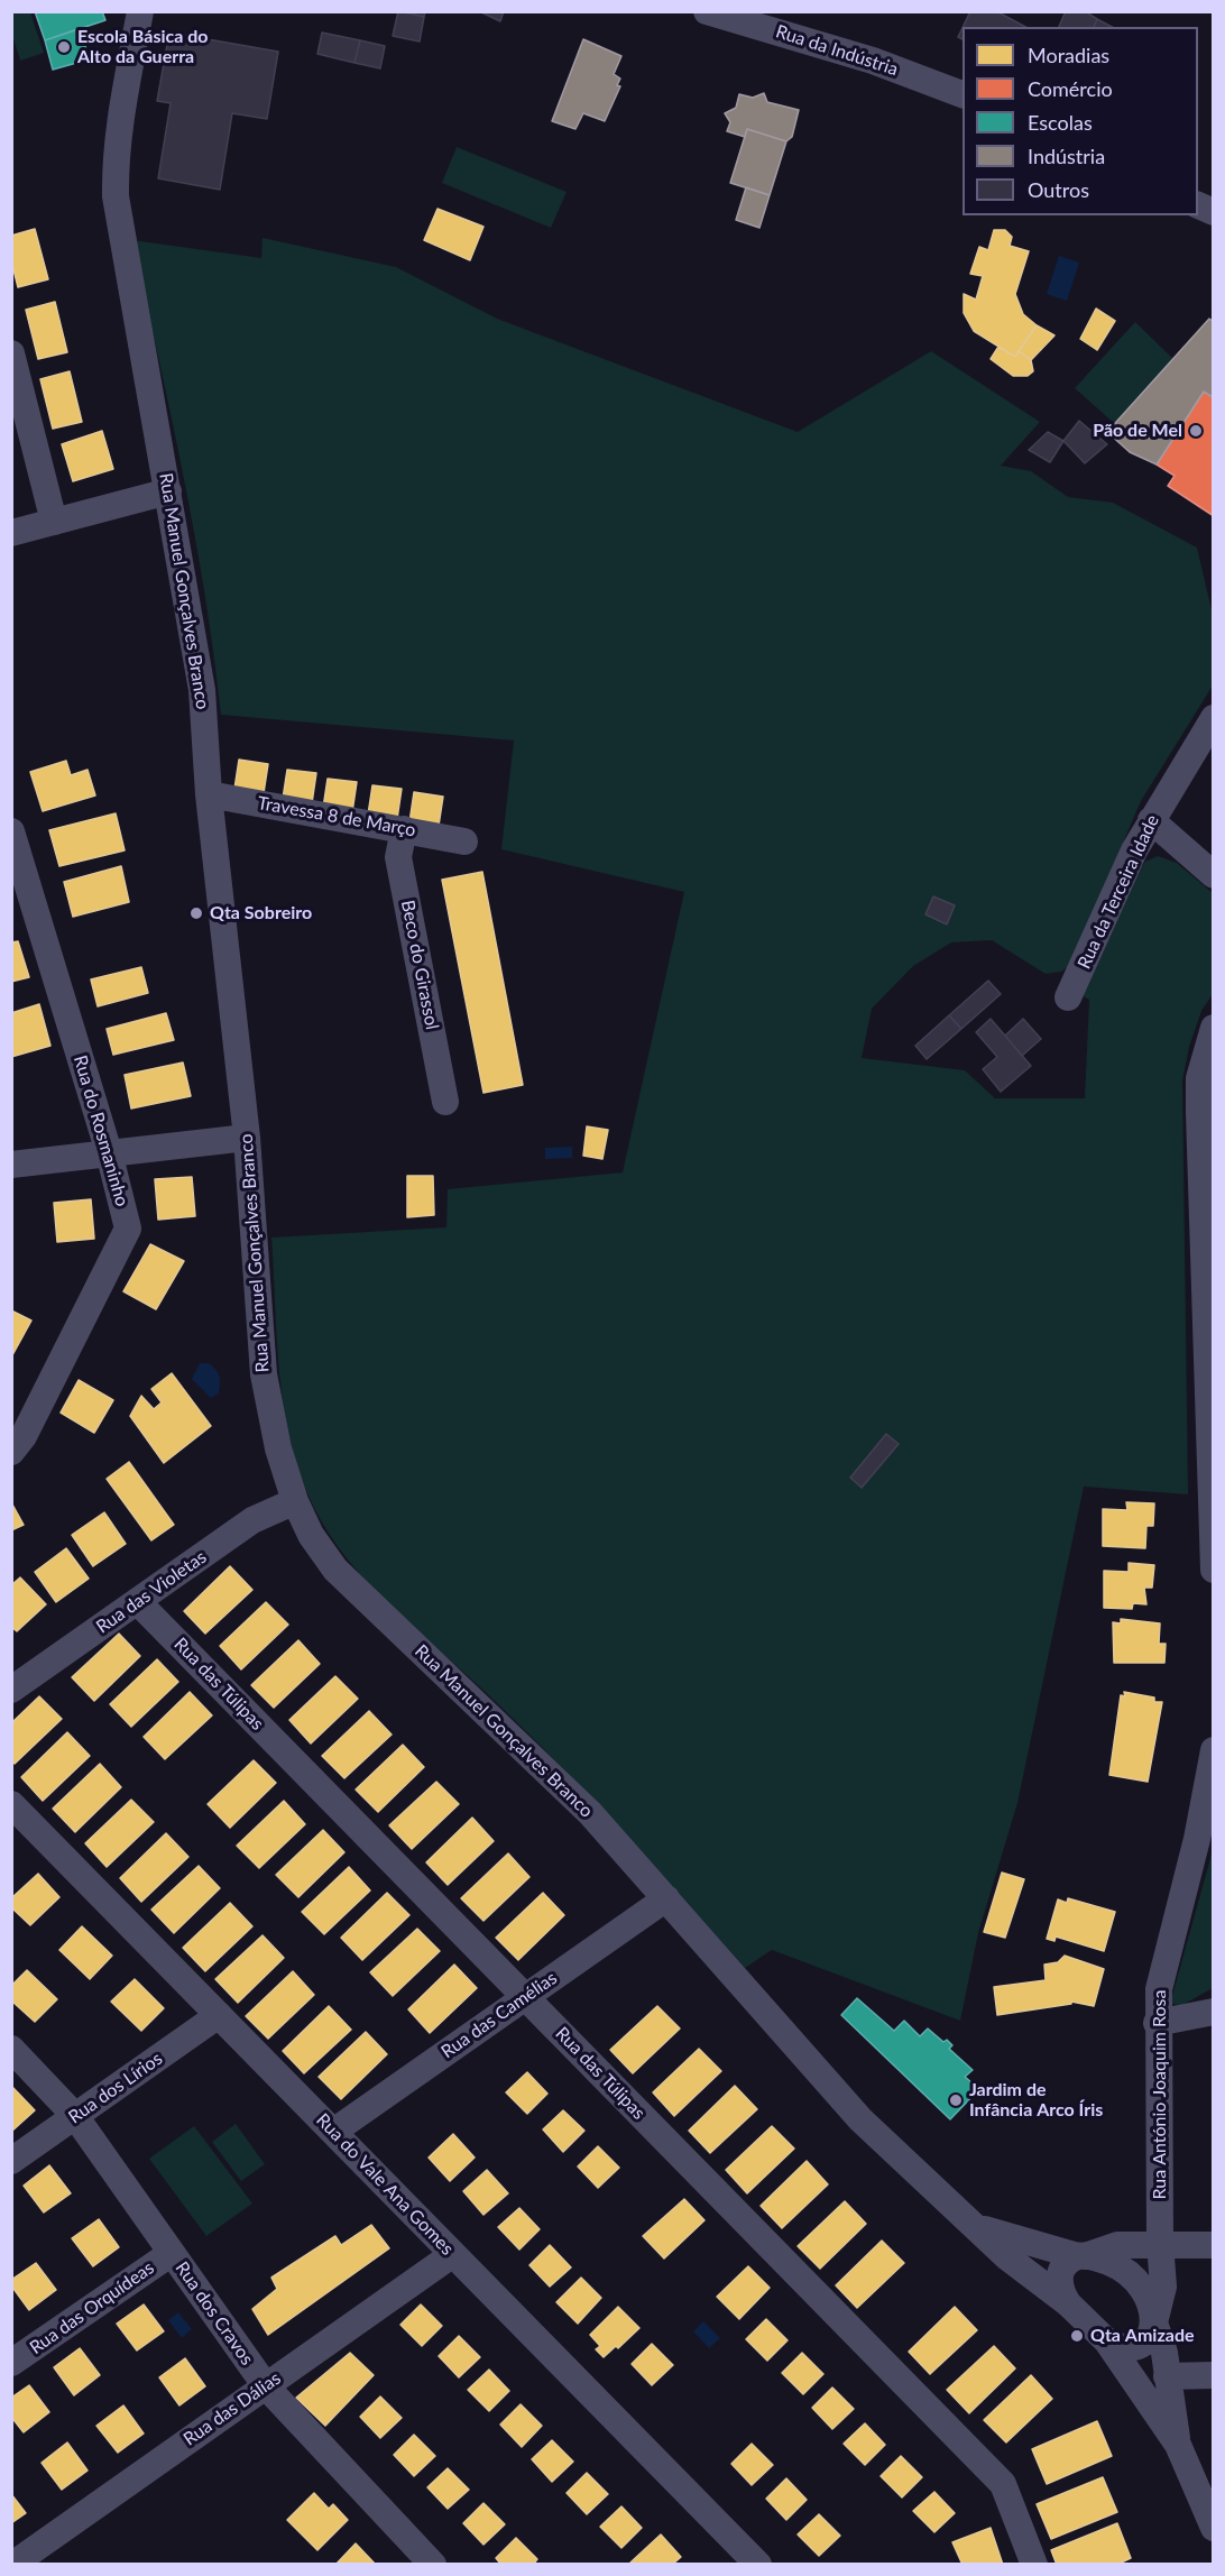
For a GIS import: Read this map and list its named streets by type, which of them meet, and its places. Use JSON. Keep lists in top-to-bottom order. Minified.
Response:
{"streets":{"street":["Rua da Indústria","Rua Manuel Gonçalves Branco","Travessa 8 de Março","Rua da Terceira Idade","Beco do Girassol","Rua do Rosmaninho","Rua das Violetas","Rua das Túlipas","Rua das Camélias","Rua dos Lírios","Rua António Joaquim Rosa","Rua do Vale Ana Gomes","Rua das Orquídeas","Rua dos Cravos","Rua das Dálias"]},"crossings":[["Rua Manuel Gonçalves Branco","Travessa 8 de Março"],["Rua Manuel Gonçalves Branco","Rua das Violetas"],["Rua Manuel Gonçalves Branco","Rua das Camélias"],["Rua Manuel Gonçalves Branco","Rua António Joaquim Rosa"],["Travessa 8 de Março","Beco do Girassol"],["Rua das Violetas","Rua das Túlipas"],["Rua das Túlipas","Rua das Camélias"],["Rua das Camélias","Rua do Vale Ana Gomes"],["Rua dos Lírios","Rua do Vale Ana Gomes"],["Rua dos Lírios","Rua dos Cravos"],["Rua do Vale Ana Gomes","Rua das Dálias"],["Rua das Orquídeas","Rua dos Cravos"],["Rua dos Cravos","Rua das Dálias"]],"places":["Escola Básica do Alto da Guerra","Pão de Mel","Qta Sobreiro","Jardim de Infância Arco Íris","Qta Amizade"],"legend":["Moradias","Comércio","Escolas","Indústria","Outros"]}
